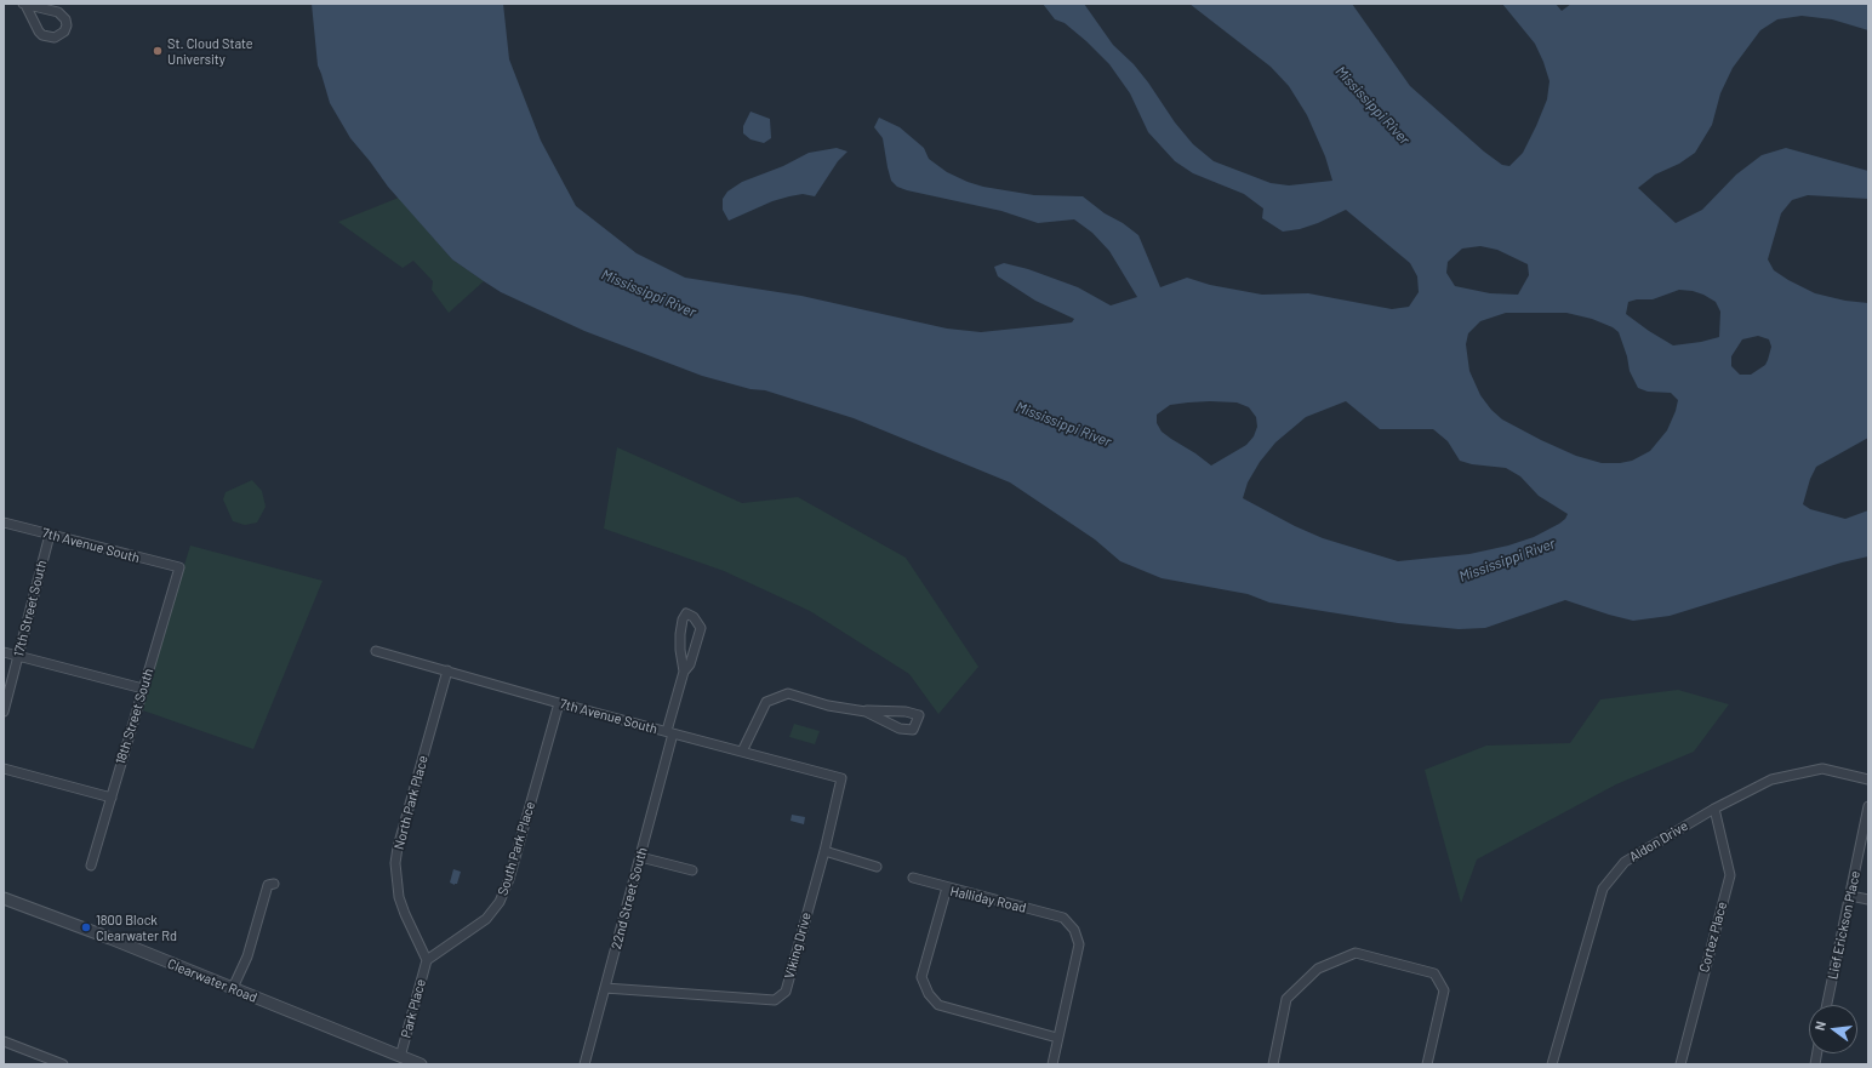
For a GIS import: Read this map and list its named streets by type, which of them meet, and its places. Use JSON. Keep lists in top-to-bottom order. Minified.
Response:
{"streets":{"street":["7th Avenue South","17th Street South","18th Street South","North Park Place","Aldon Drive","South Park Place","22nd Street South","Halliday Road","Lief Erickson Place","Cortez Place","Viking Drive","Clearwater Road","Park Place"]},"crossings":[["7th Avenue South","17th Street South"],["7th Avenue South","18th Street South"],["7th Avenue South","North Park Place"],["7th Avenue South","South Park Place"],["7th Avenue South","22nd Street South"],["7th Avenue South","Viking Drive"],["North Park Place","South Park Place"],["North Park Place","Park Place"],["Aldon Drive","Cortez Place"],["South Park Place","Park Place"],["22nd Street South","Viking Drive"],["Clearwater Road","Park Place"]],"water":["Mississippi River"],"places":["St. Cloud State University","1800 Block Clearwater Rd"],"north":"left"}
